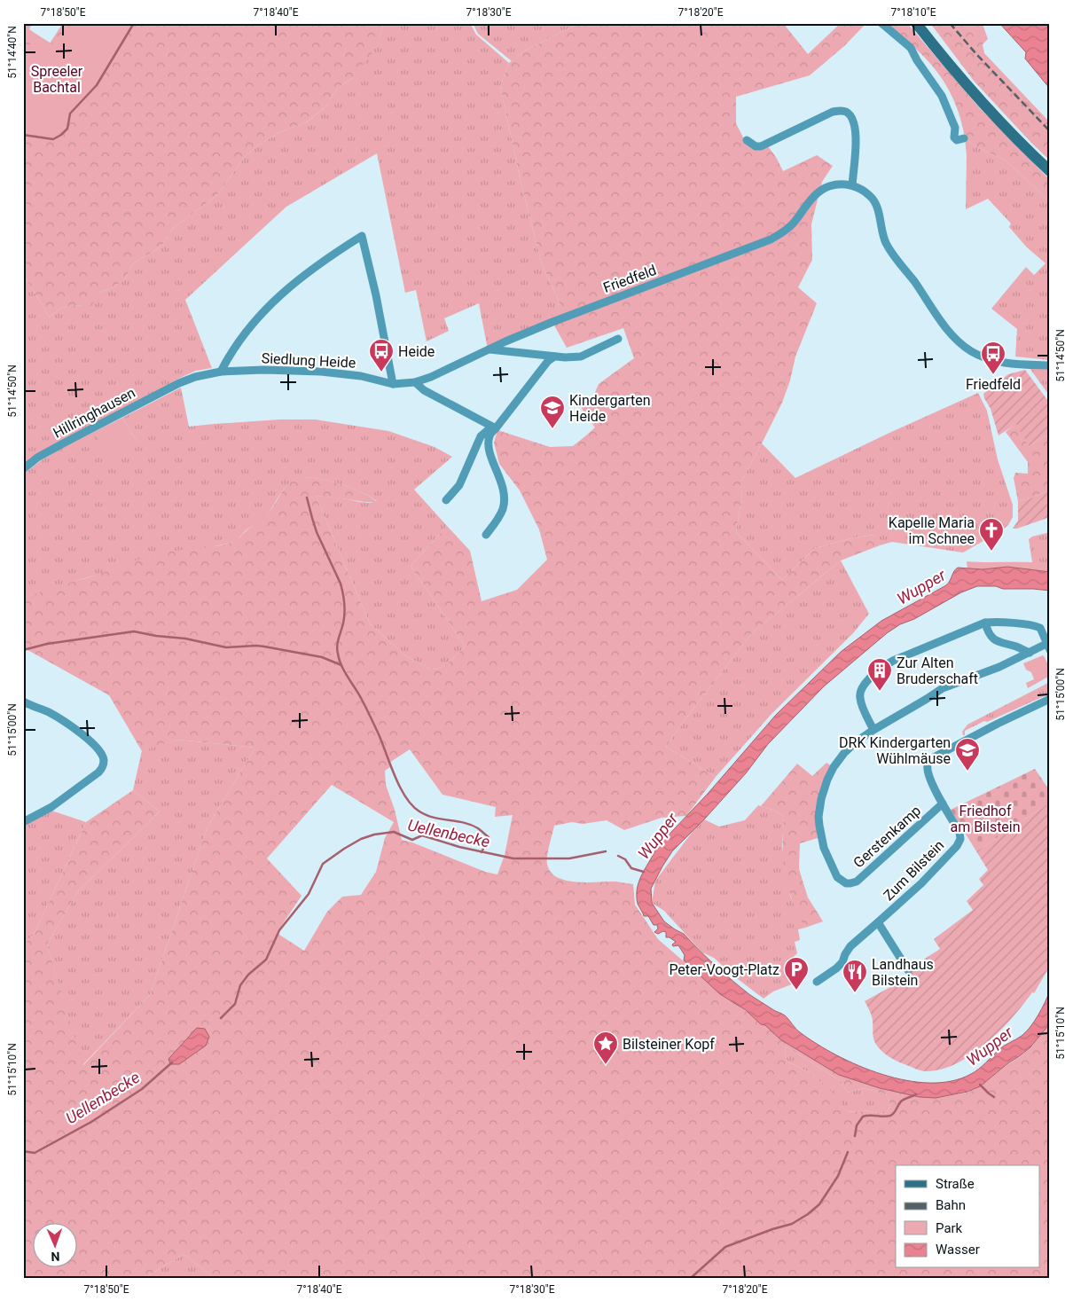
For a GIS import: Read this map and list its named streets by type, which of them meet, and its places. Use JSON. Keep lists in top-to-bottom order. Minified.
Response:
{"streets":{"street":["Friedfeld","Siedlung Heide","Hillringhausen","Gerstenkamp","Zum Bilstein"]},"crossings":[["Friedfeld","Siedlung Heide"],["Siedlung Heide","Hillringhausen"],["Gerstenkamp","Zum Bilstein"]],"water":["Wupper","Uellenbecke"],"parks":["Spreeler Bachtal","Friedhof am Bilstein"],"places":{"bus stop":["Heide","Friedfeld"],"school or university":["Kindergarten Heide","DRK Kindergarten Wühlmäuse"],"church":["Kapelle Maria im Schnee"],"building":["Zur Alten Bruderschaft"],"parking":["Peter-Voogt-Platz"],"restaurant":["Landhaus Bilstein"],"place":["Bilsteiner Kopf"]},"legend":["Straße","Bahn","Park","Wasser"],"north":"bottom","coordinates":["7°18'50\"E","7°18'40\"E","7°18'30\"E","7°18'20\"E","7°18'10\"E","51°14'40\"N","51°14'50\"N","51°15'00\"N","51°15'10\"N"]}
